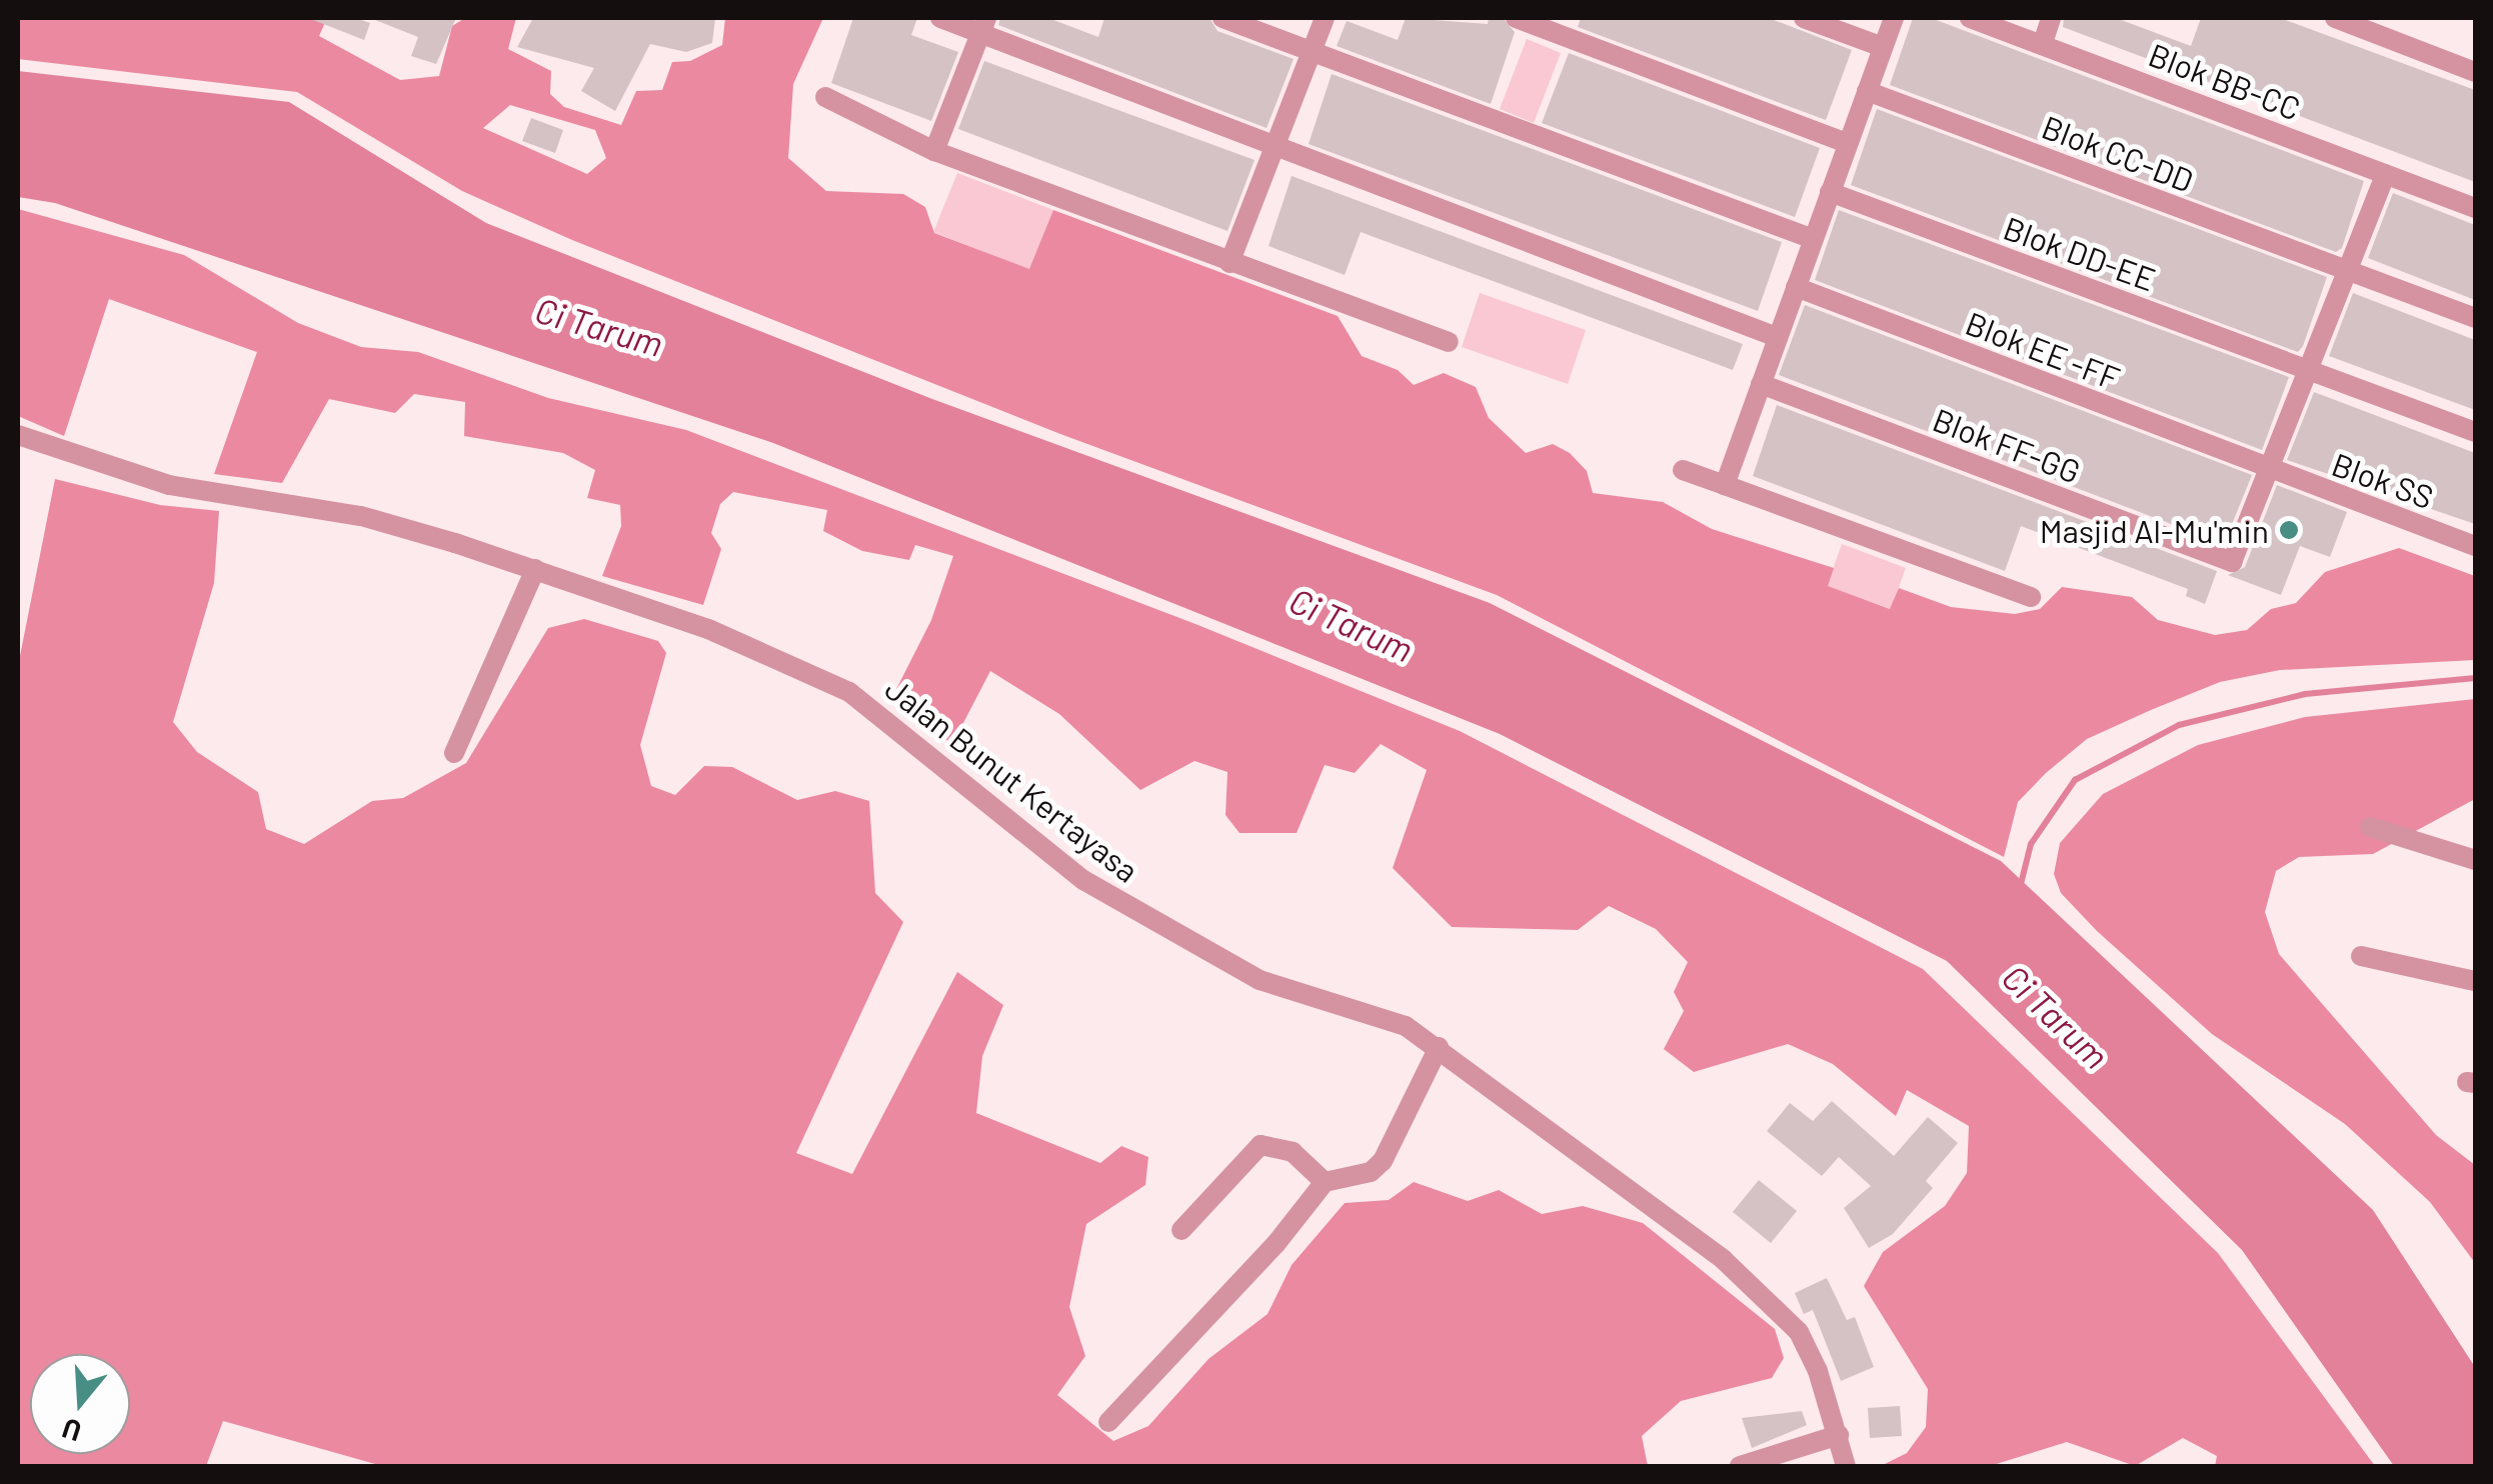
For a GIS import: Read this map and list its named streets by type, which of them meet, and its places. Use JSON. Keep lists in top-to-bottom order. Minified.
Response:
{"streets":{"street":["Blok BB-CC","Blok CC-DD","Blok DD-EE","Blok EE -FF","Blok FF-GG","Blok SS","Jalan Bunut Kertayasa"]},"crossings":[["Blok EE -FF","Blok FF-GG"],["Blok EE -FF","Blok SS"],["Blok FF-GG","Blok SS"]],"water":["Ci Tarum"],"places":["Masjid Al-Mu'min"],"north":"bottom"}
